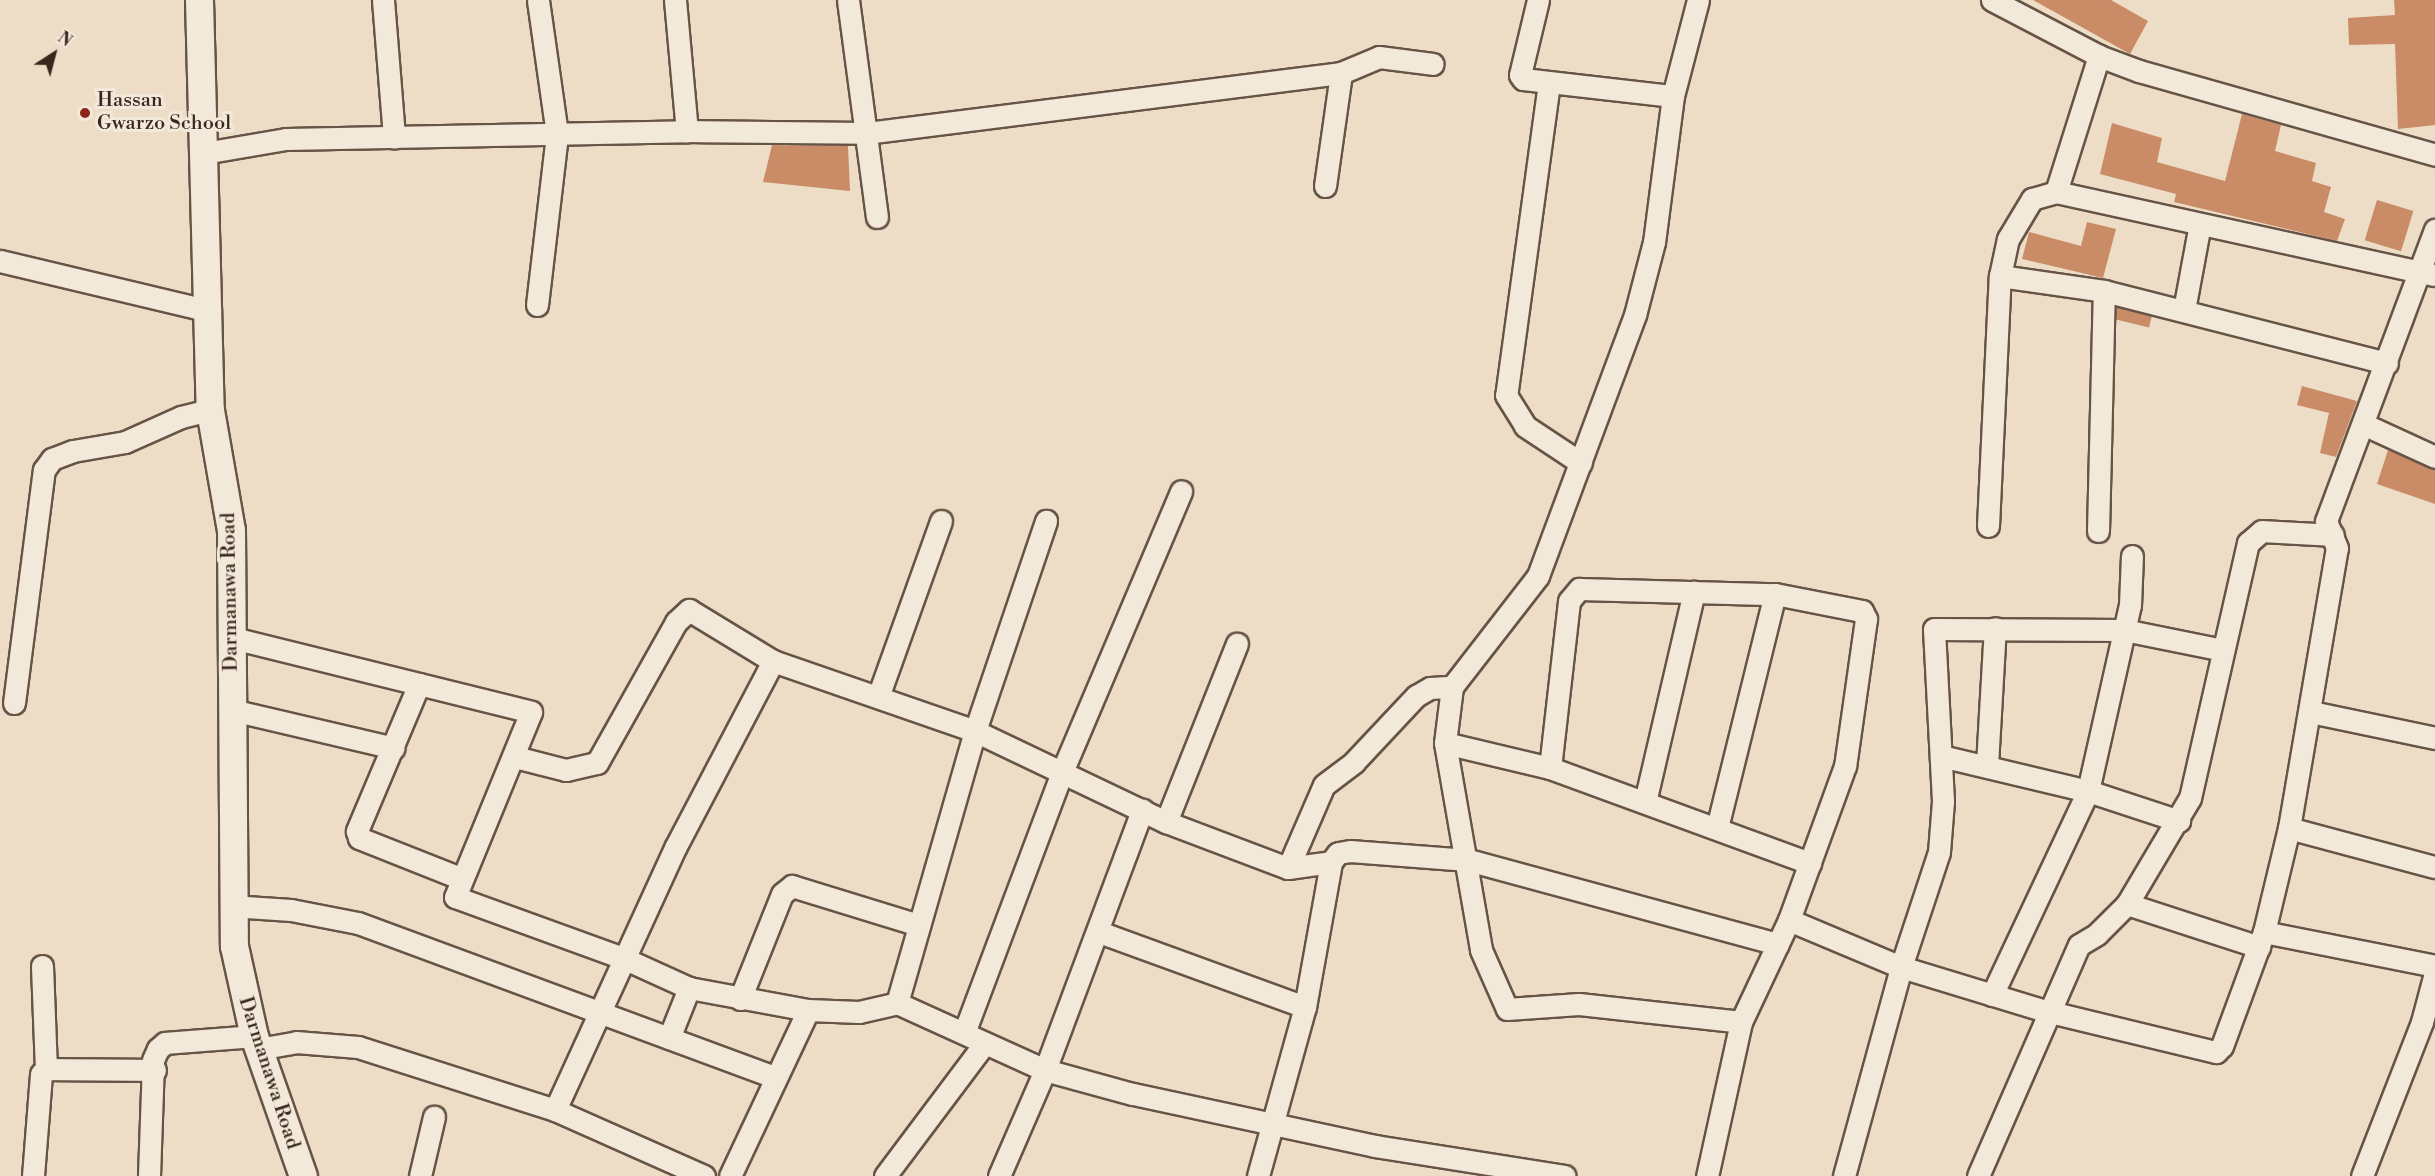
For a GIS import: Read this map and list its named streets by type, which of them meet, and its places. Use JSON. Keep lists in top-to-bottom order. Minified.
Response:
{"streets":{"street":["Darmanawa Road"]},"places":["Hassan Gwarzo School"],"north":"top right"}
